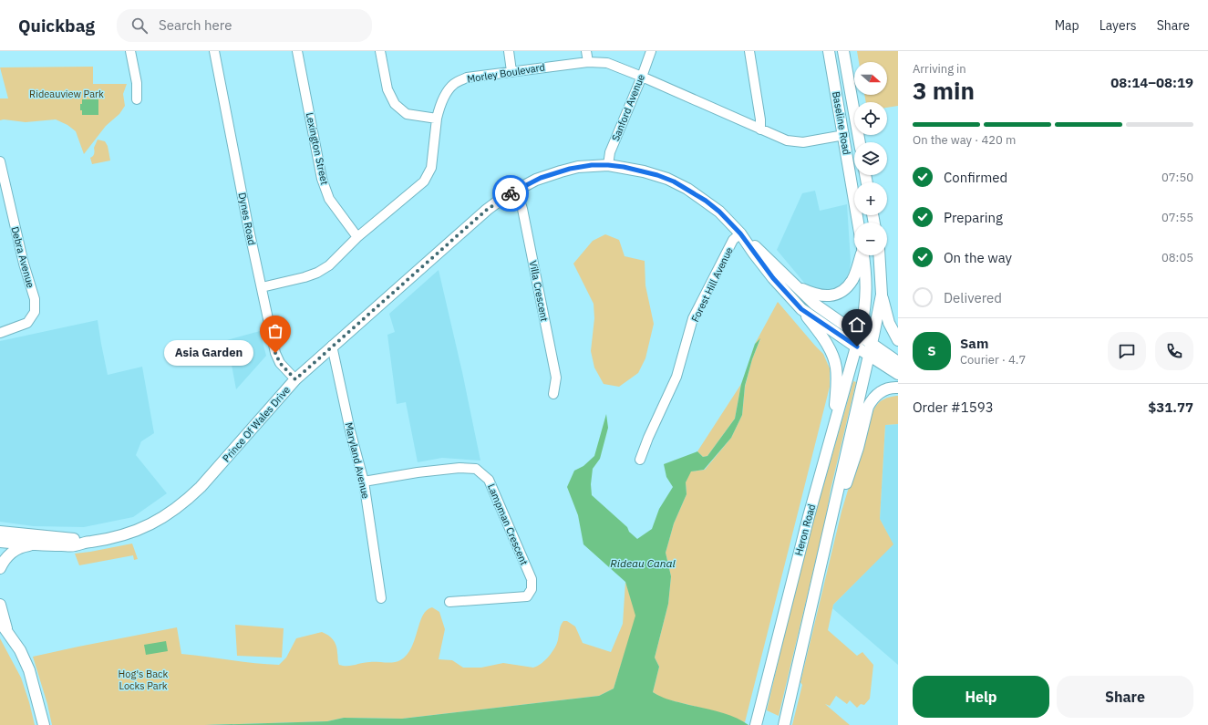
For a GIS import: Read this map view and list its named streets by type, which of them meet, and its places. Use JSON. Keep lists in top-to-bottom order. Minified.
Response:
{"streets":{"main road":["Baseline Road","Prince Of Wales Drive","Heron Road"],"street":["Morley Boulevard","Sanford Avenue","Lexington Street","Dynes Road","Debra Avenue","Forest Hill Avenue","Villa Crescent","Maryland Avenue","Lampman Crescent"]},"crossings":[["Morley Boulevard","Sanford Avenue"],["Morley Boulevard","Baseline Road"],["Morley Boulevard","Lexington Street"],["Morley Boulevard","Dynes Road"],["Sanford Avenue","Prince Of Wales Drive"],["Dynes Road","Prince Of Wales Drive"],["Forest Hill Avenue","Prince Of Wales Drive"],["Villa Crescent","Prince Of Wales Drive"],["Prince Of Wales Drive","Maryland Avenue"],["Prince Of Wales Drive","Heron Road"],["Maryland Avenue","Lampman Crescent"]],"water":["Rideau Canal"],"parks":["Rideauview Park","Hog's Back Locks Park"],"places":["Asia Garden"],"north":"right","page":{"header":"Quickbag","search":"Search here","nav":["Map","Layers","Share"],"heading":["3 min","Arriving in","08:14–08:19"],"panel":["Sam","Courier · 4.7","Order #1593","$31.77"],"map_buttons":["+","−"],"bar":"On the way · 420 m","list":[["Confirmed","07:50"],["Preparing","07:55"],["On the way","08:05"],"Delivered"],"round":"S","bubble":"Asia Garden","buttons":["Help","Share"]}}
